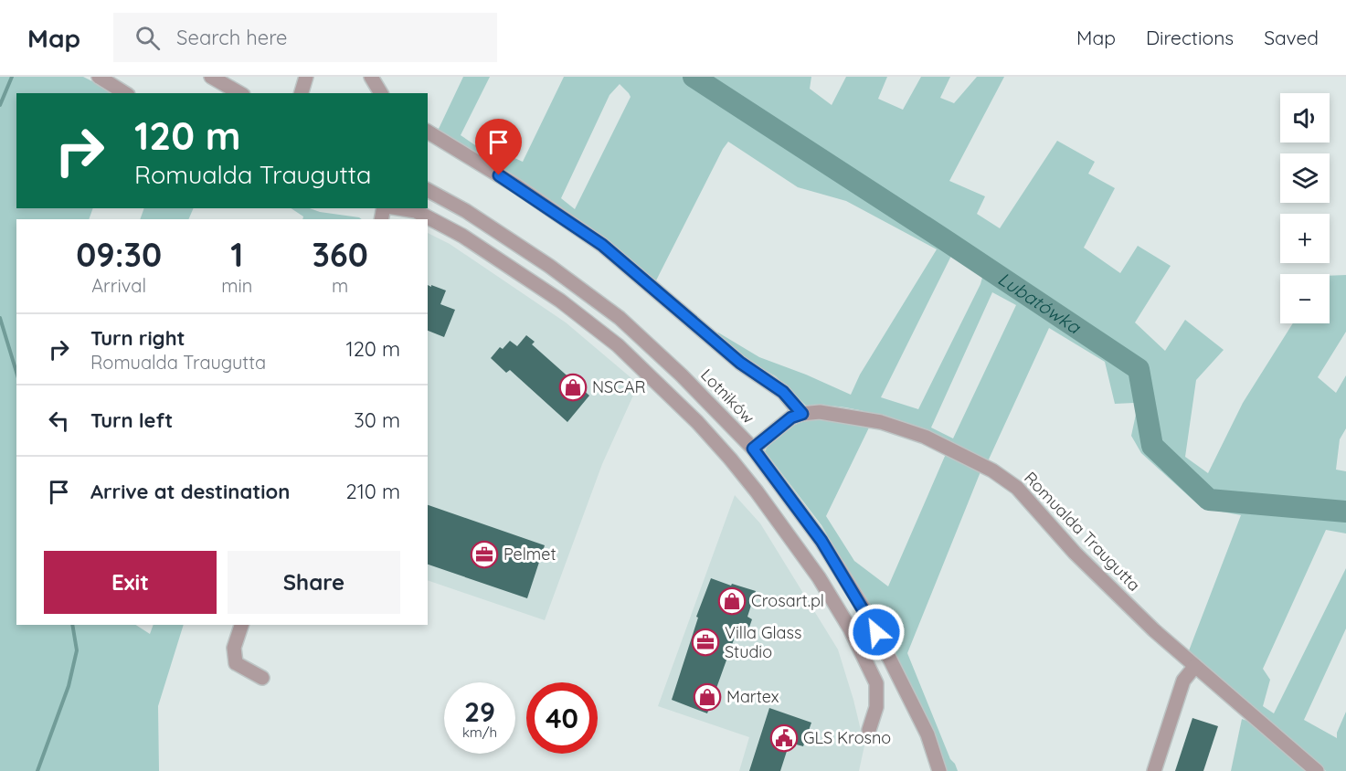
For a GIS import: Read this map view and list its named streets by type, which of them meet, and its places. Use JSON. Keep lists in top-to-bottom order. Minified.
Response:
{"streets":{"street":["Lotników","Romualda Traugutta"]},"crossings":[["Lotników","Romualda Traugutta"]],"water":["Lubatówka"],"places":{"shop":["NSCAR","Crosart.pl","Martex"],"office":["Pelmet","Villa Glass Studio"],"public building":["GLS Krosno"]},"page":{"header":"Map","search":"Search here","nav":["Map","Directions","Saved"],"map_buttons":["+","−"],"turn":["120 m","Romualda Traugutta"],"eta":["09:30","Arrival","1","min","360","m"],"list":[{"name":"Turn right","note":"Romualda Traugutta","value":"120 m"},{"name":"Turn left","value":"30 m"},{"name":"Arrive at destination","value":"210 m"}],"buttons":["Exit","Share"],"speed":"29 km/h","limit":"40"}}
